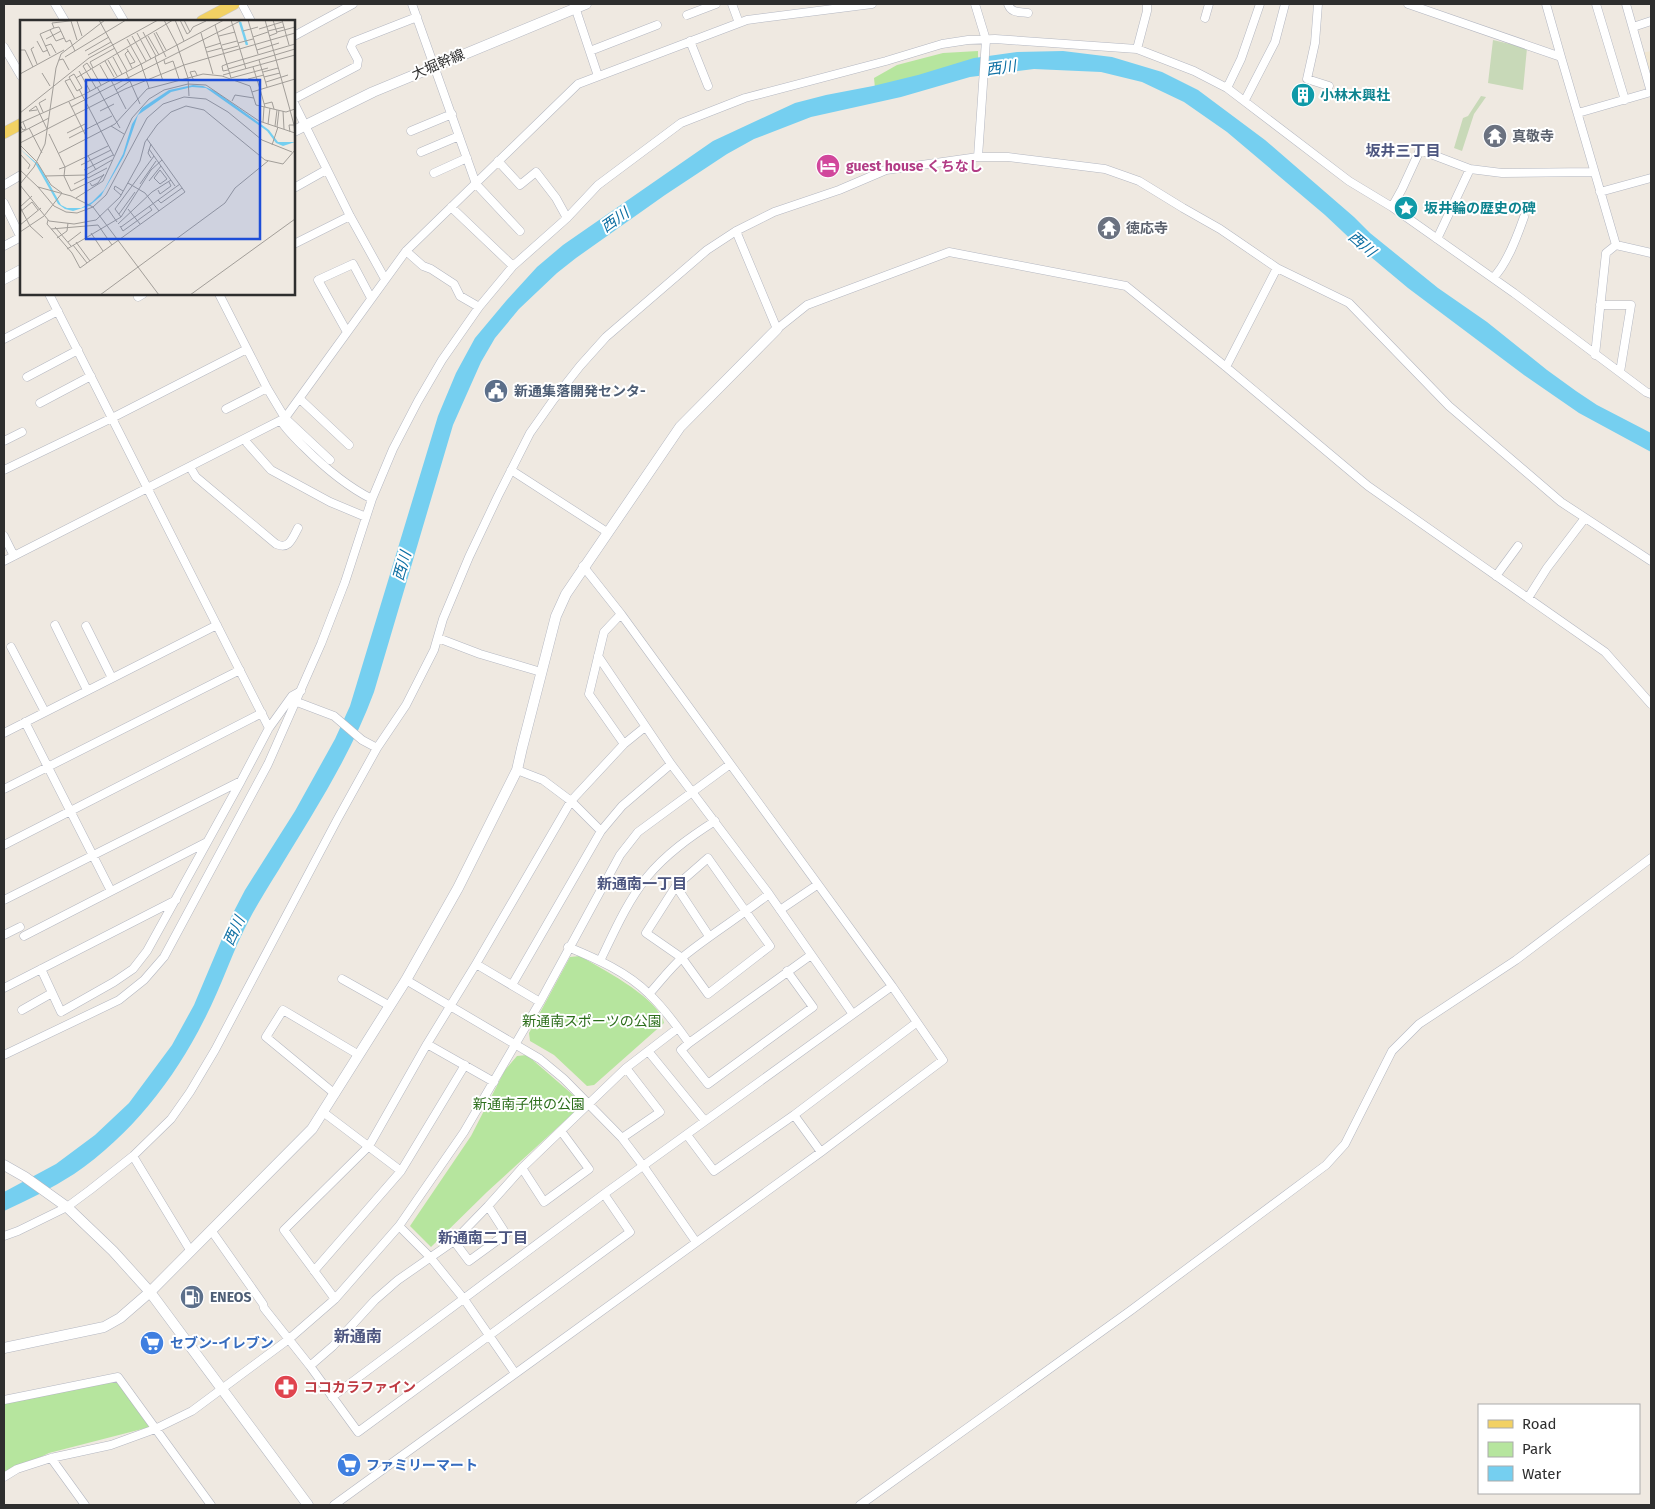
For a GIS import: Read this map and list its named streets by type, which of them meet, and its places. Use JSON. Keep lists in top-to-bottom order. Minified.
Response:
{"streets":{"street":["大堀幹線"]},"districts":["坂井三丁目","新通南一丁目","新通南二丁目","新通南"],"water":["西川"],"parks":["新通南スポーツの公園","新通南子供の公園"],"places":{"building":["小林木興社"],"temple":["真敬寺","徳応寺"],"hotel":["guest house くちなし"],"place":["坂井輪の歴史の碑"],"public building":["新通集落開発センタ-"],"fuel station":["ENEOS"],"supermarket":["セブン-イレブン","ファミリーマート"],"pharmacy":["ココカラファイン"]},"legend":["Road","Park","Water"]}
